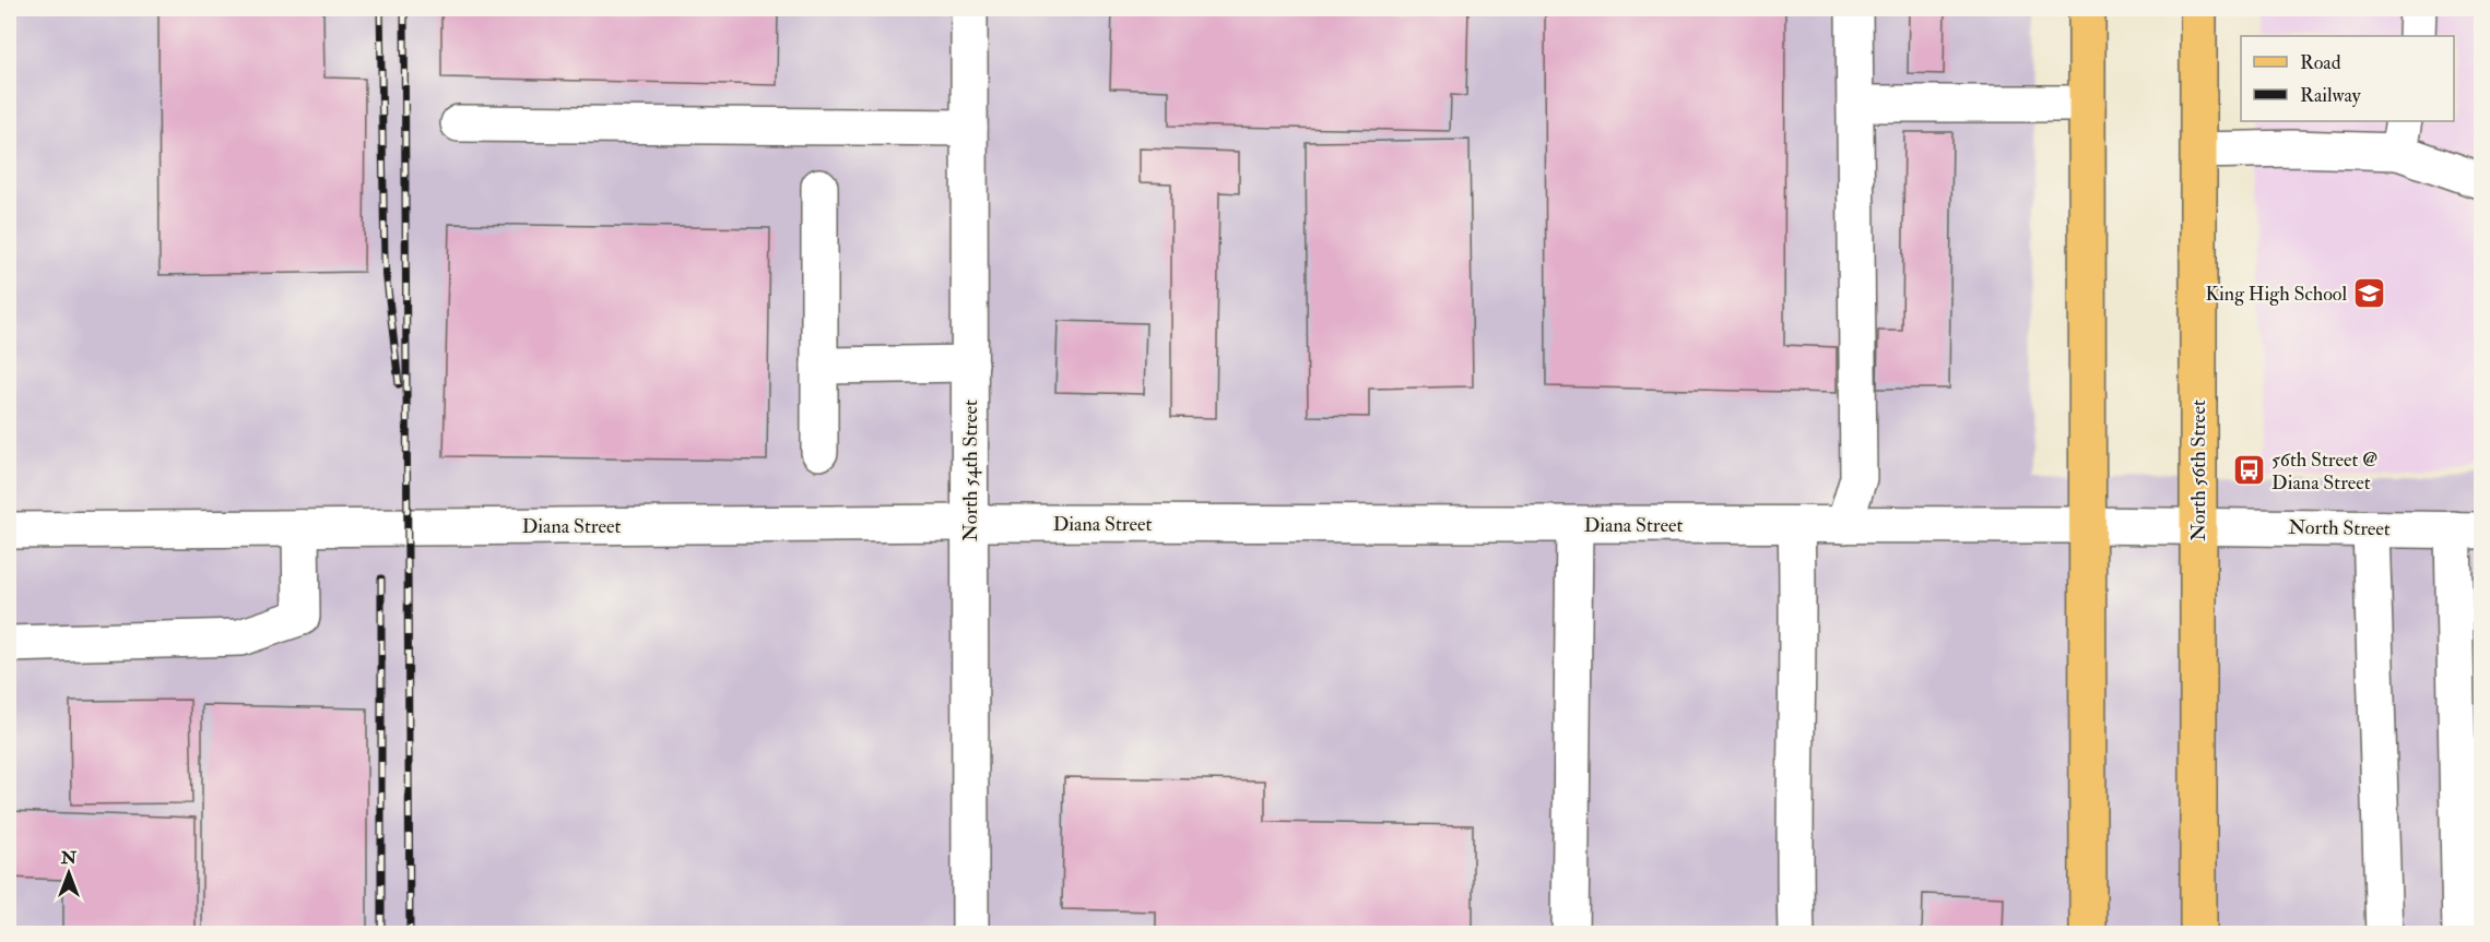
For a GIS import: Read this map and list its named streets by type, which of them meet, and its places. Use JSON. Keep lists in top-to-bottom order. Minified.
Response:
{"streets":{"main road":["North 56th Street"],"street":["North 54th Street","Diana Street","North Street"]},"crossings":[["North 54th Street","Diana Street"],["North 56th Street","Diana Street"],["North 56th Street","North Street"],["Diana Street","North Street"]],"places":{"school or university":["King High School"],"bus stop":["56th Street @ Diana Street"]},"legend":["Road","Railway"],"north":"top"}
